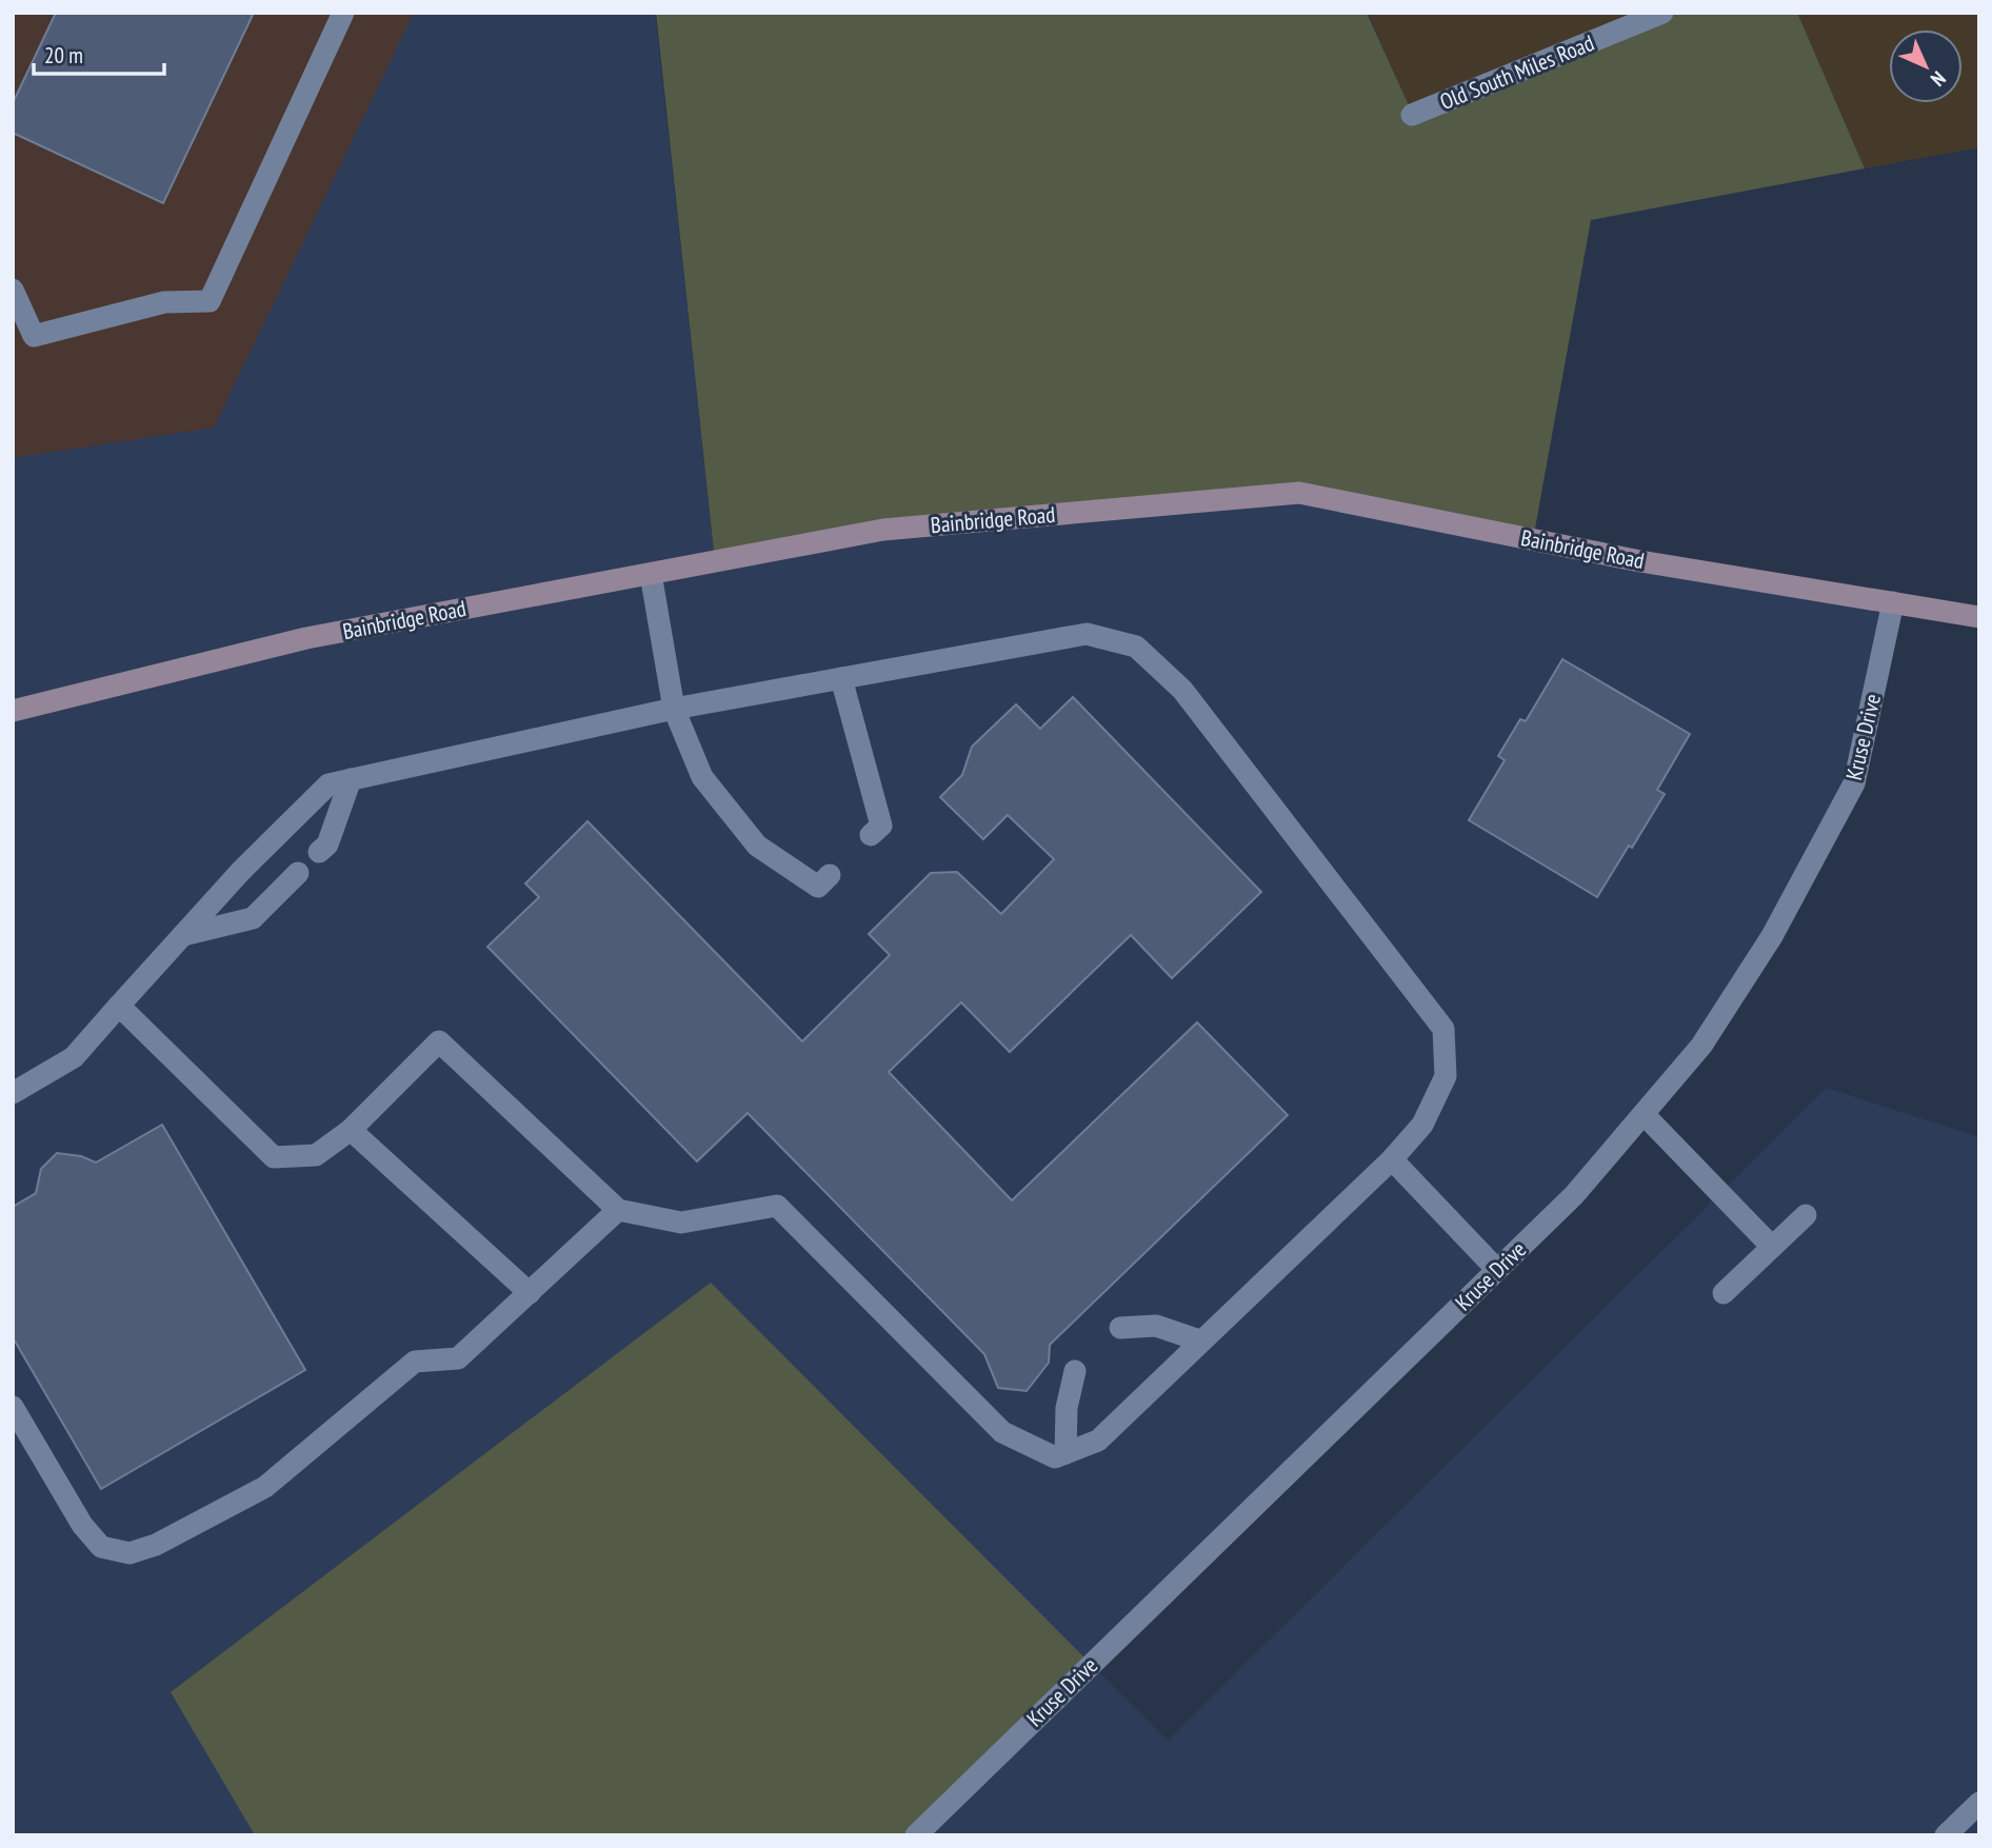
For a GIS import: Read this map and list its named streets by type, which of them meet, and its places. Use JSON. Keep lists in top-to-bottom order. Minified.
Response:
{"streets":{"street":["Old South Miles Road","Bainbridge Road","Kruse Drive"]},"crossings":[["Bainbridge Road","Kruse Drive"]],"scale_bar":"20 m","north":"bottom right"}
